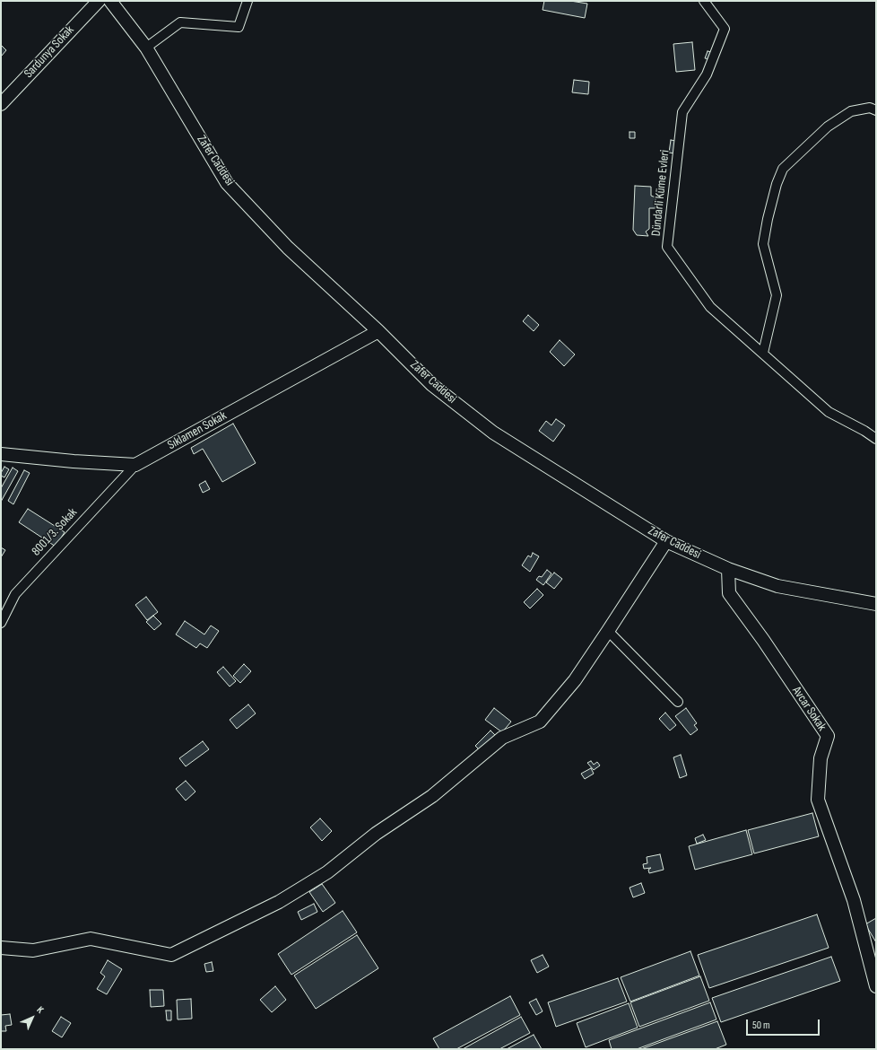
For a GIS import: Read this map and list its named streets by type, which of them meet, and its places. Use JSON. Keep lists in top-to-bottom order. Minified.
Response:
{"streets":{"street":["Sardunya Sokak","Zafer Caddesi","Dündarli Küme Evleri","Sıklamen Sokak","8001/3. Sokak","Avcar Sokak"]},"crossings":[["Zafer Caddesi","Sıklamen Sokak"],["Zafer Caddesi","Avcar Sokak"],["Sıklamen Sokak","8001/3. Sokak"]],"scale_bar":"50 m","north":"top right"}
